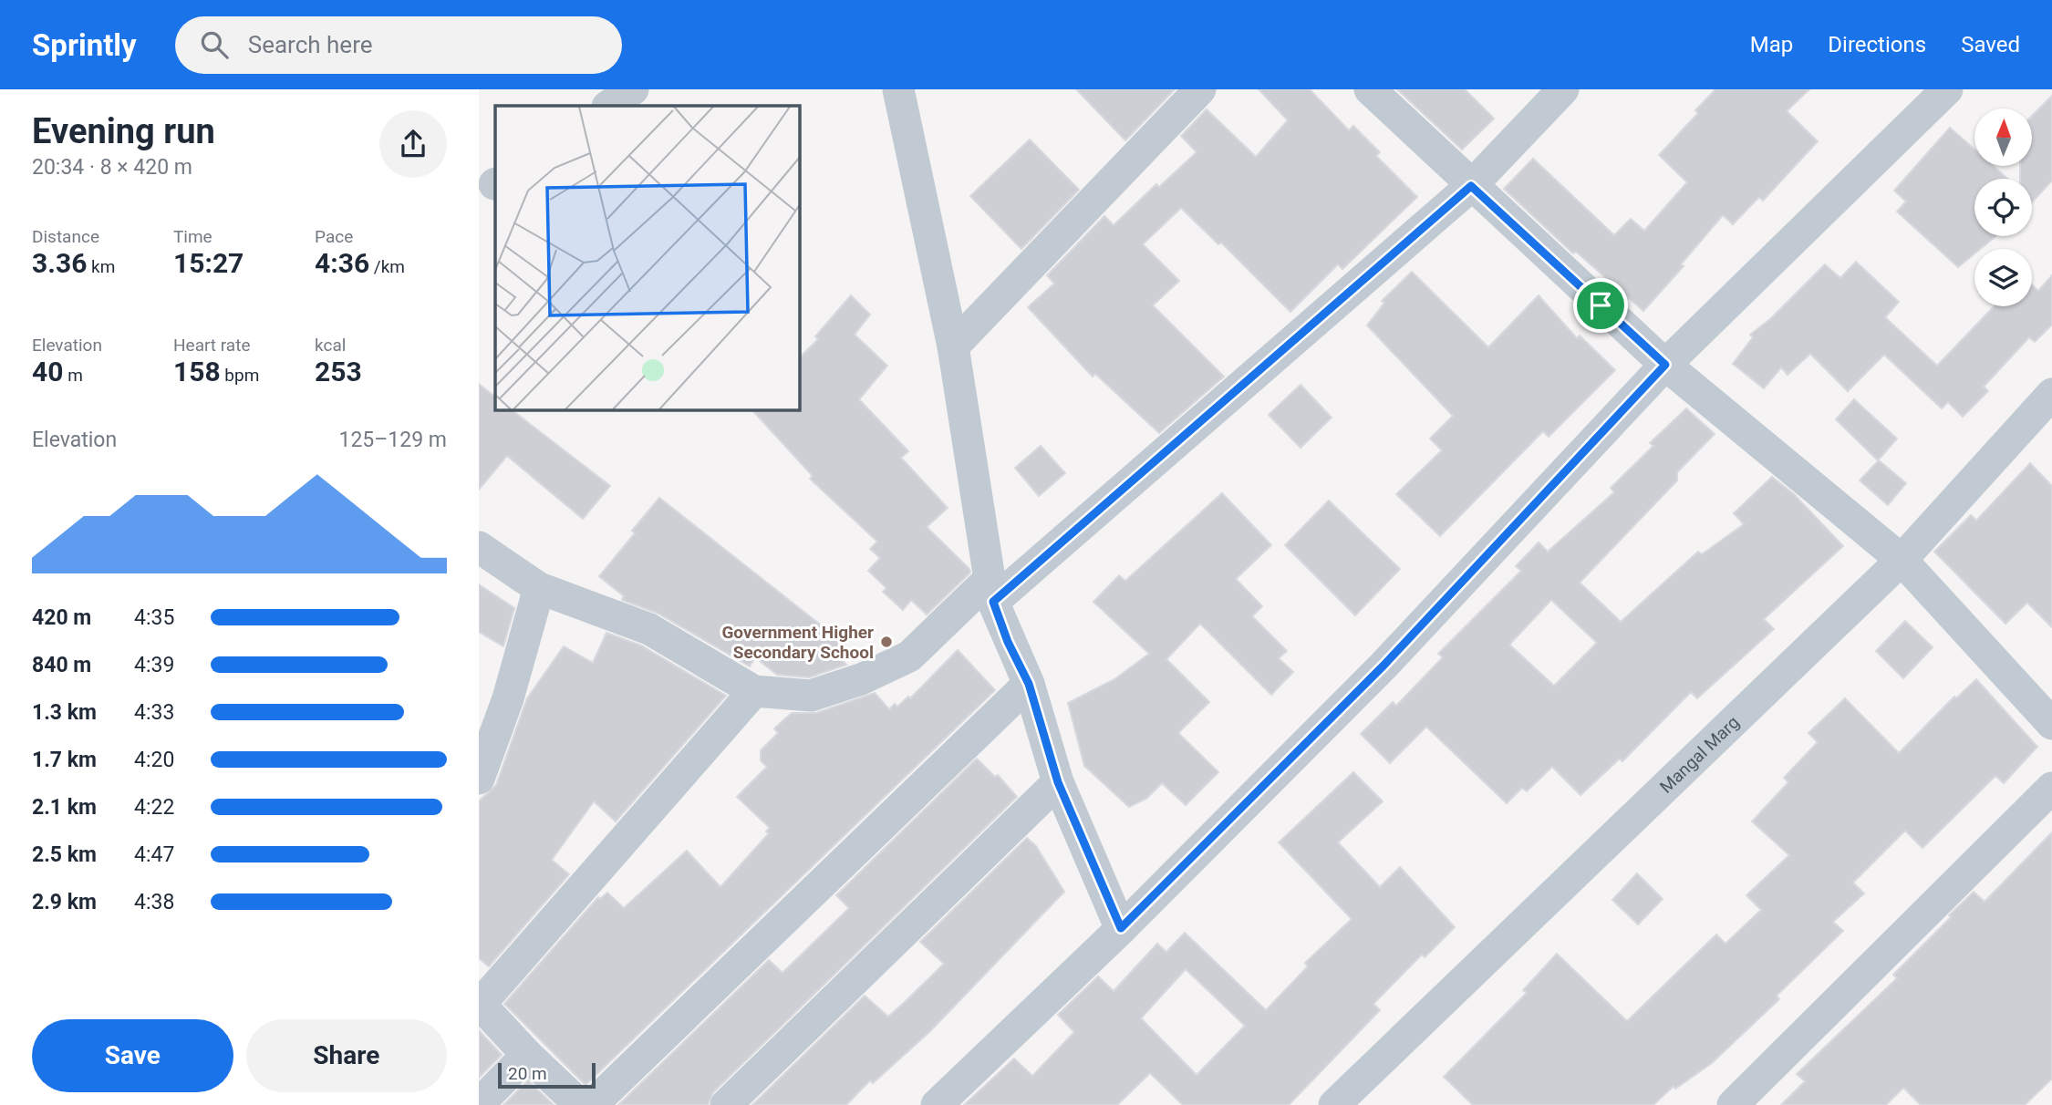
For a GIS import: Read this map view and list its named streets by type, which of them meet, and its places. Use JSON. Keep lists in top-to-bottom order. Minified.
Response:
{"streets":{"street":["Mangal Marg"]},"places":["Government Higher Secondary School"],"scale_bar":"20 m","north":"top","page":{"header":"Sprintly","search":"Search here","nav":["Map","Directions","Saved"],"heading":["Evening run","20:34 · 8 × 420 m"],"stats":[["Distance","3.36 km"],["Time","15:27"],["Pace","4:36 /km"],["Elevation","40 m"],["Heart rate","158 bpm"],["kcal","253"]],"chart":["Elevation","125–129 m"],"list":[{"name":"420 m","note":"4:35"},{"name":"840 m","note":"4:39"},{"name":"1.3 km","note":"4:33"},{"name":"1.7 km","note":"4:20"},{"name":"2.1 km","note":"4:22"},{"name":"2.5 km","note":"4:47"},{"name":"2.9 km","note":"4:38"}],"buttons":["Save","Share"],"scale":"20 m"}}
